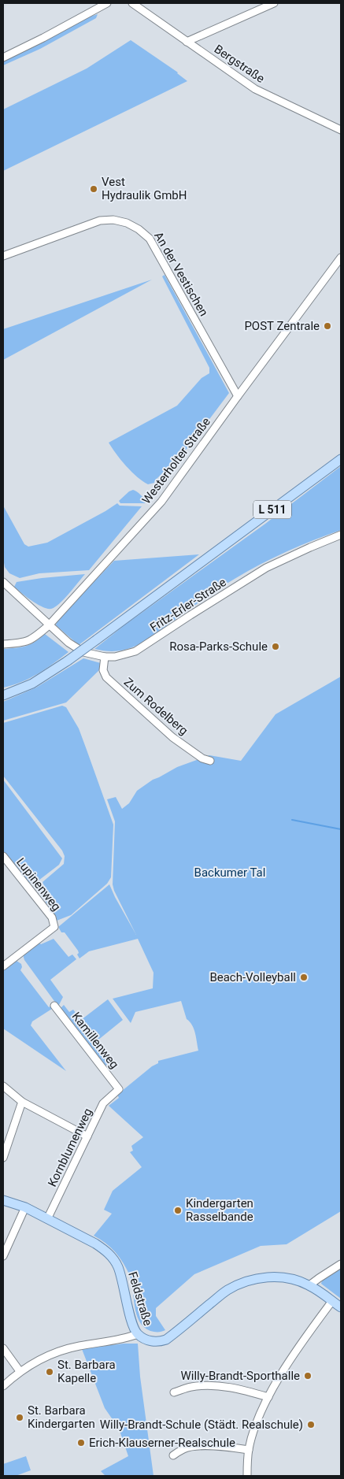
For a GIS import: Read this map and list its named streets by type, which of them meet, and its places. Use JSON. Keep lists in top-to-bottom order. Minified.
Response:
{"streets":{"main road":["L 511","Feldstraße"],"street":["Bergstraße","An der Vestischen","Westerholter Straße","Fritz-Erler-Straße","Zum Rodelberg","Lupinenweg","Kamillenweg","Kornblumenweg"]},"crossings":[["An der Vestischen","Westerholter Straße"],["Westerholter Straße","Fritz-Erler-Straße"],["Fritz-Erler-Straße","Zum Rodelberg"],["Kamillenweg","Kornblumenweg"],["Kornblumenweg","Feldstraße"]],"parks":["Backumer Tal"],"places":["Vest Hydraulik GmbH","POST Zentrale","Rosa-Parks-Schule","Beach-Volleyball","Kindergarten Rasselbande","St. Barbara Kapelle","Willy-Brandt-Sporthalle","St. Barbara Kindergarten","Willy-Brandt-Schule (Städt. Realschule)","Erich-Klauserner-Realschule"]}
